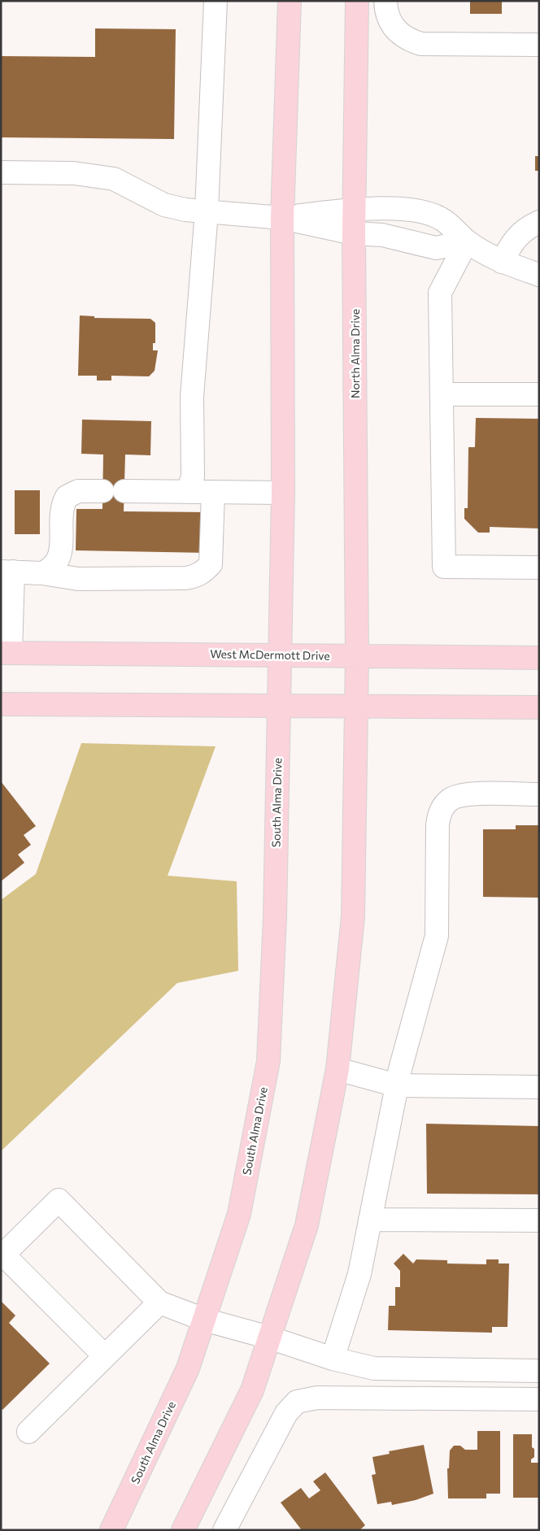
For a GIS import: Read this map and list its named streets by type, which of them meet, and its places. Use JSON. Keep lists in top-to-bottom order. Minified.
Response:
{"streets":{"main road":["North Alma Drive","West McDermott Drive","South Alma Drive"]},"crossings":[["North Alma Drive","West McDermott Drive"]]}
